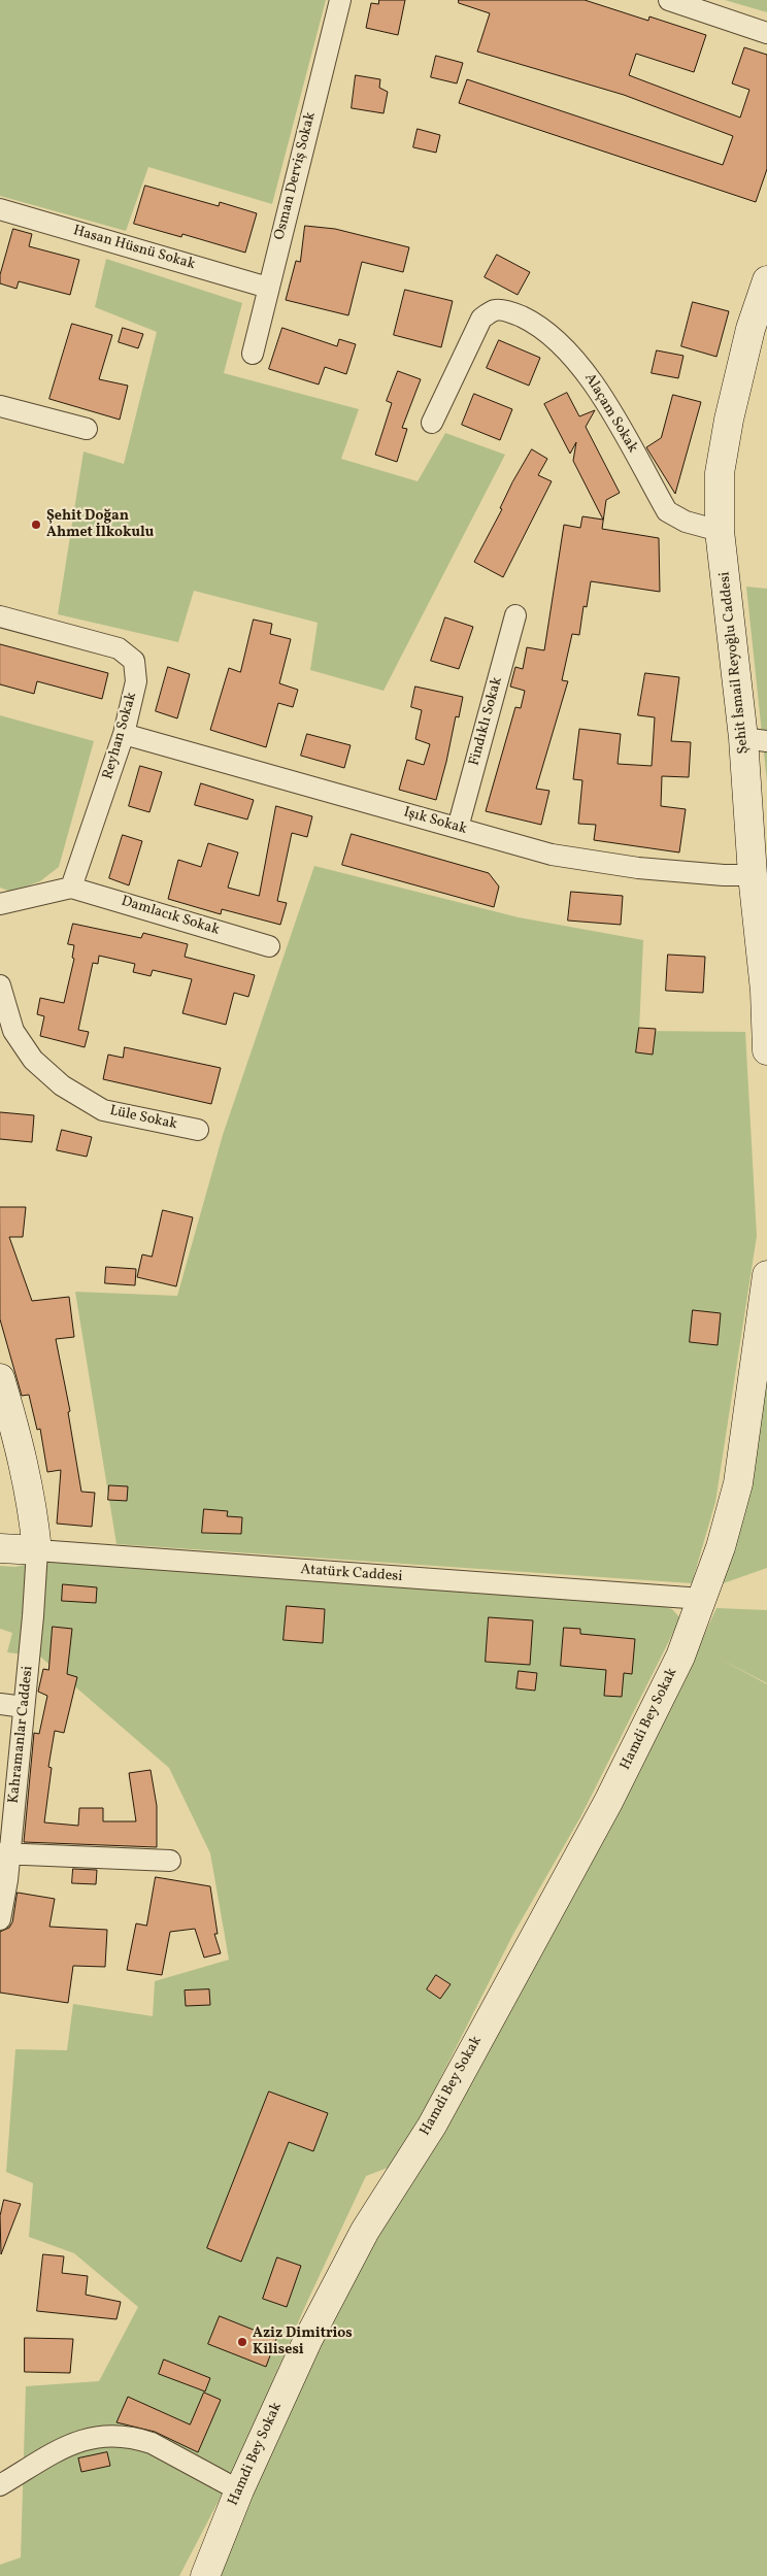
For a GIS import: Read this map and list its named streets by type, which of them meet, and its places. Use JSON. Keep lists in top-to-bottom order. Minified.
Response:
{"streets":{"street":["Osman Derviş Sokak","Hasan Hüsnü Sokak","Alaçam Sokak","Şehit İsmail Reyoğlu Caddesi","Findıklı Sokak","Reyhan Sokak","Işık Sokak","Damlacık Sokak","Lüle Sokak","Atatürk Caddesi","Hamdi Bey Sokak","Kahramanlar Caddesi"]},"crossings":[["Osman Derviş Sokak","Hasan Hüsnü Sokak"],["Alaçam Sokak","Şehit İsmail Reyoğlu Caddesi"],["Şehit İsmail Reyoğlu Caddesi","Işık Sokak"],["Findıklı Sokak","Işık Sokak"],["Reyhan Sokak","Işık Sokak"],["Reyhan Sokak","Damlacık Sokak"],["Atatürk Caddesi","Hamdi Bey Sokak"],["Atatürk Caddesi","Kahramanlar Caddesi"]],"places":["Şehit Doğan Ahmet İlkokulu","Aziz Dimitrios Kilisesi"]}
